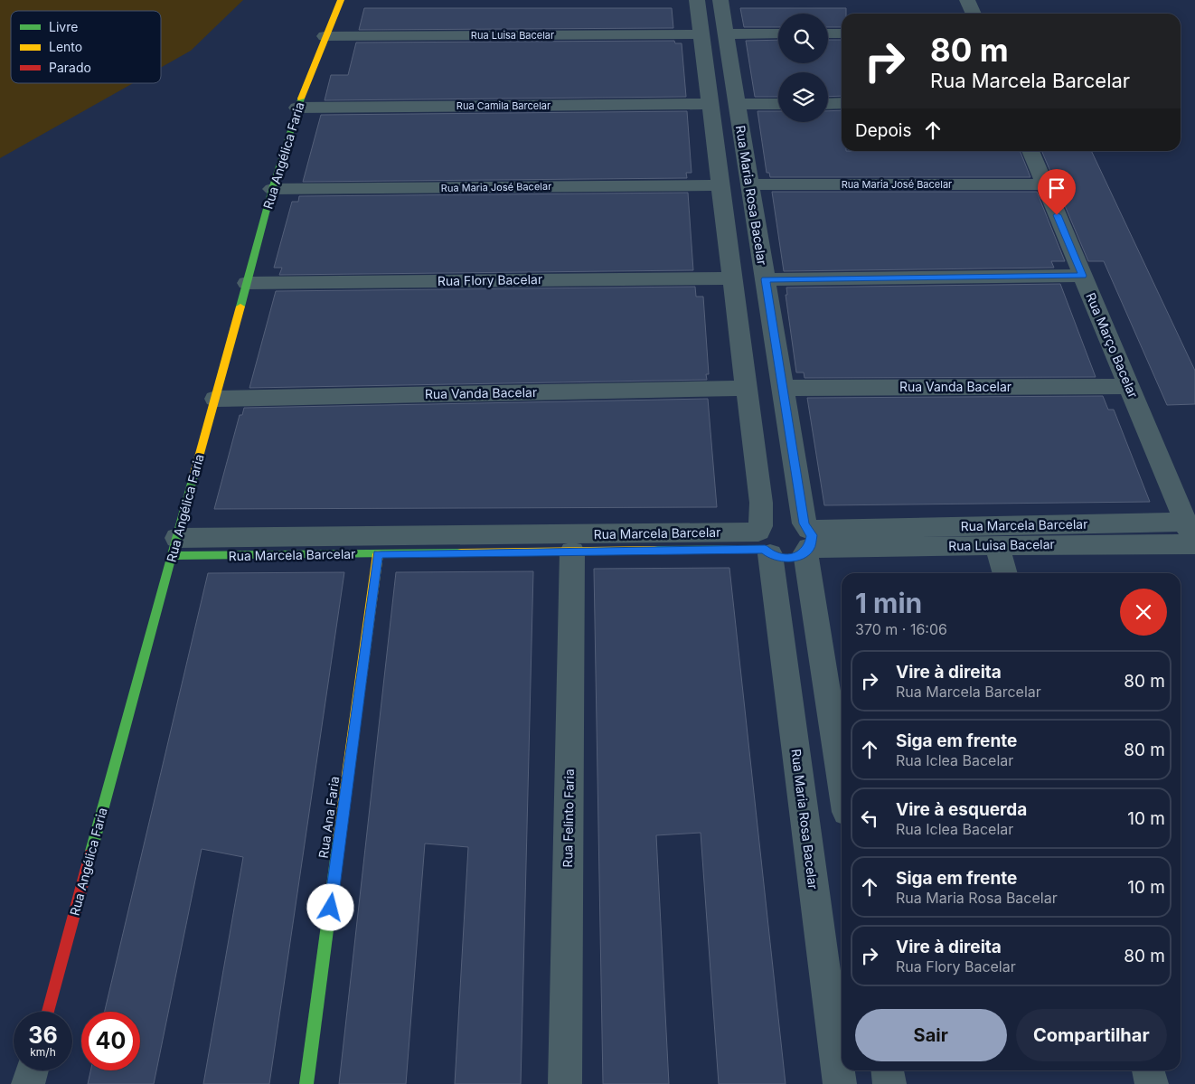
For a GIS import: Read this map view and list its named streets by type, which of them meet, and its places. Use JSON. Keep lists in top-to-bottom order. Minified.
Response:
{"streets":{"street":["Rua Luisa Bacelar","Rua Camila Barcelar","Rua Angélica Faria","Rua Maria José Bacelar","Rua Maria Rosa Bacelar","Rua Flory Bacelar","Rua Março Bacelar","Rua Vanda Bacelar","Rua Marcela Barcelar","Rua Ana Faria","Rua Felinto Faria"]},"crossings":[["Rua Luisa Bacelar","Rua Angélica Faria"],["Rua Luisa Bacelar","Rua Maria Rosa Bacelar"],["Rua Luisa Bacelar","Rua Março Bacelar"],["Rua Luisa Bacelar","Rua Marcela Barcelar"],["Rua Camila Barcelar","Rua Angélica Faria"],["Rua Camila Barcelar","Rua Maria Rosa Bacelar"],["Rua Angélica Faria","Rua Maria José Bacelar"],["Rua Angélica Faria","Rua Flory Bacelar"],["Rua Angélica Faria","Rua Vanda Bacelar"],["Rua Angélica Faria","Rua Marcela Barcelar"],["Rua Maria José Bacelar","Rua Maria Rosa Bacelar"],["Rua Maria José Bacelar","Rua Março Bacelar"],["Rua Maria Rosa Bacelar","Rua Flory Bacelar"],["Rua Maria Rosa Bacelar","Rua Vanda Bacelar"],["Rua Maria Rosa Bacelar","Rua Marcela Barcelar"],["Rua Março Bacelar","Rua Vanda Bacelar"],["Rua Março Bacelar","Rua Marcela Barcelar"],["Rua Marcela Barcelar","Rua Ana Faria"],["Rua Marcela Barcelar","Rua Felinto Faria"]],"legend":["Livre","Lento","Parado"],"page":{"turn":["80 m","Rua Marcela Barcelar"],"then":"Depois","heading":["1 min","370 m · 16:06"],"list":[{"name":"Vire à direita","note":"Rua Marcela Barcelar","value":"80 m"},{"name":"Siga em frente","note":"Rua Iclea Bacelar","value":"80 m"},{"name":"Vire à esquerda","note":"Rua Iclea Bacelar","value":"10 m"},{"name":"Siga em frente","note":"Rua Maria Rosa Bacelar","value":"10 m"},{"name":"Vire à direita","note":"Rua Flory Bacelar","value":"80 m"}],"buttons":["Sair","Compartilhar"],"speed":"36 km/h","limit":"40"}}
